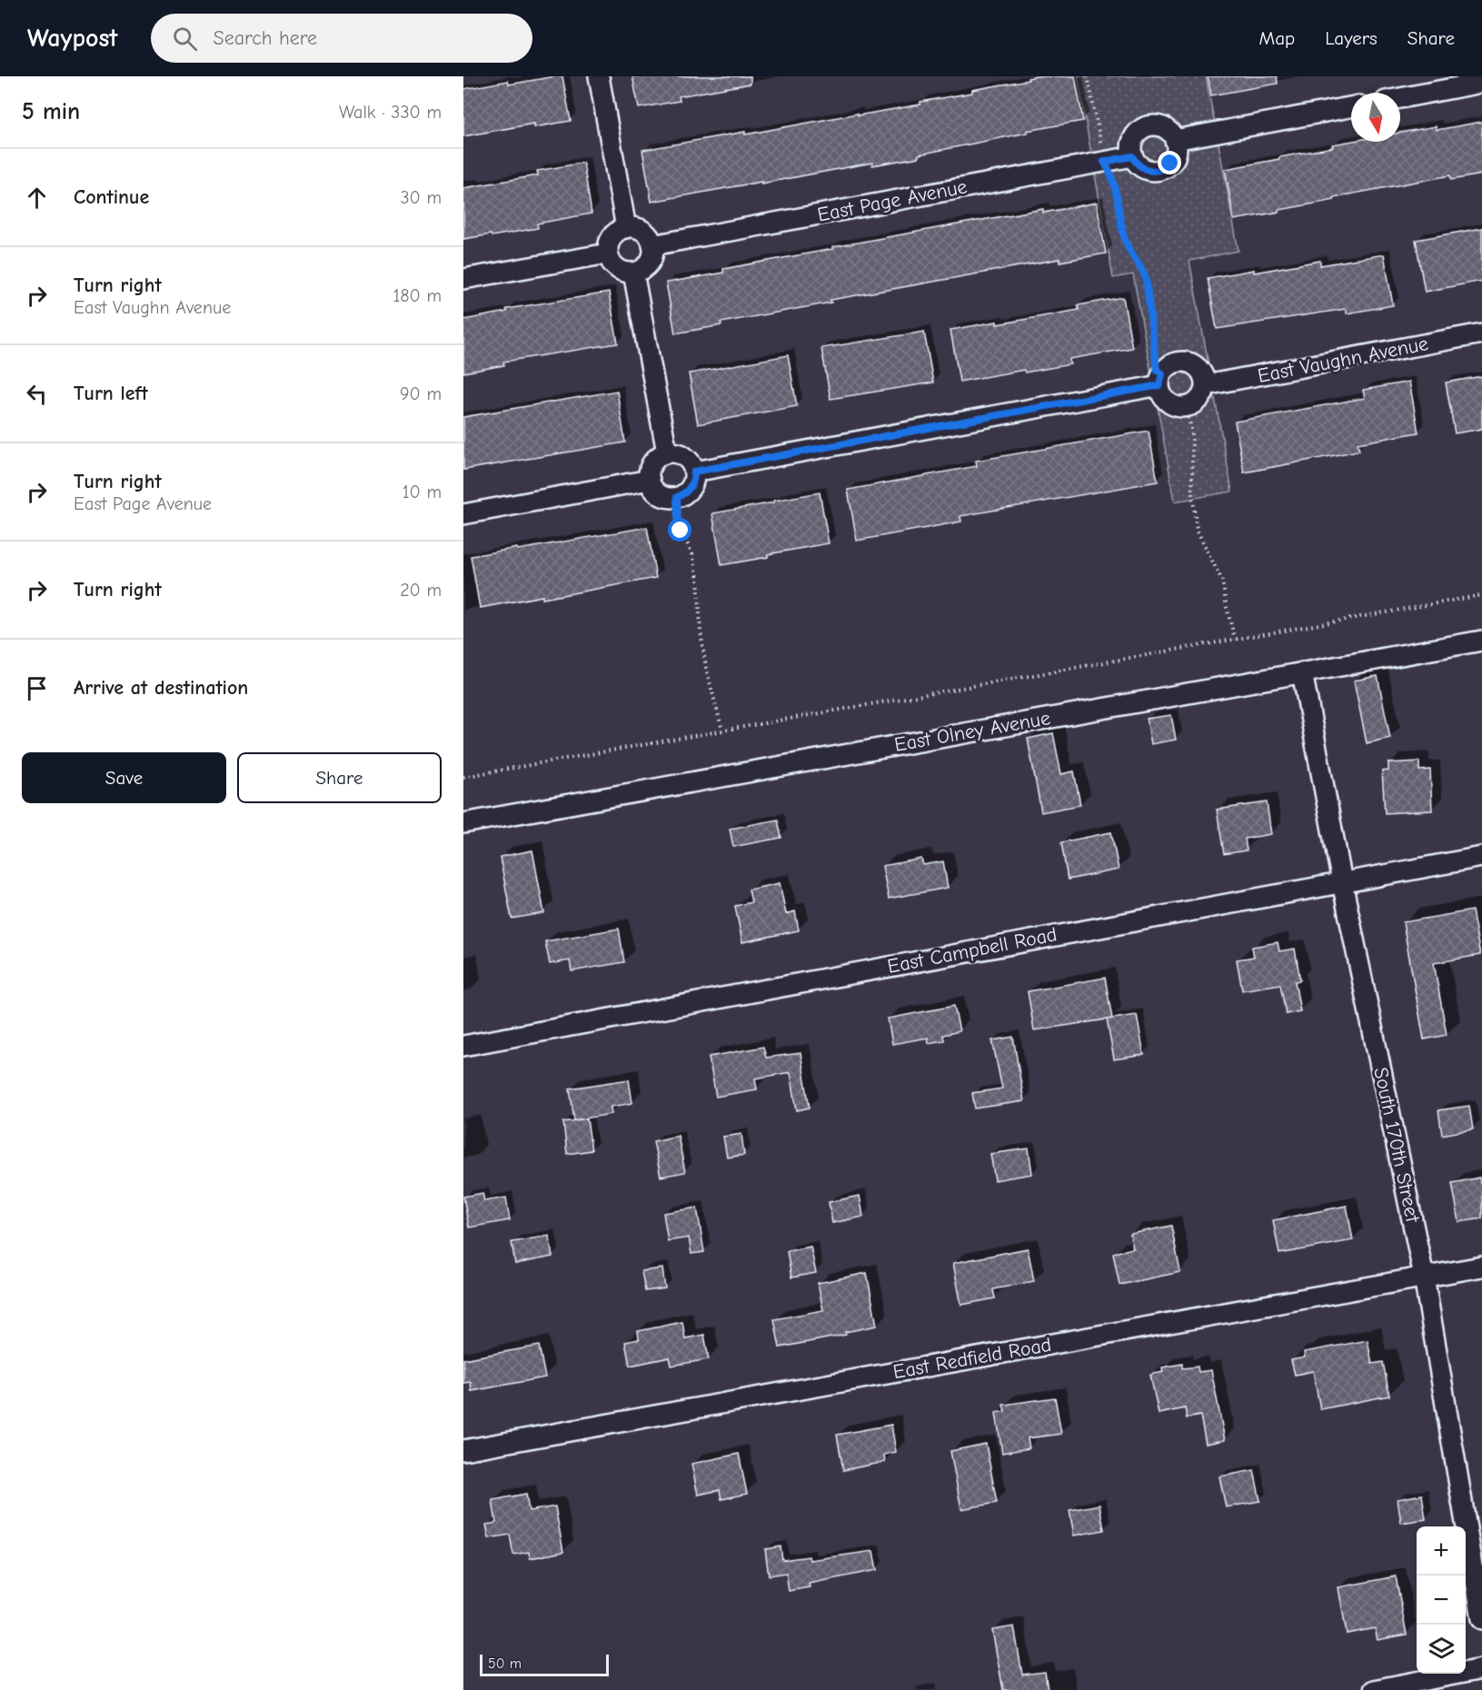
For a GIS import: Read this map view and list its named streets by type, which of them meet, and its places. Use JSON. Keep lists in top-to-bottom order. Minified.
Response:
{"streets":{"street":["East Page Avenue","East Vaughn Avenue","East Olney Avenue","East Campbell Road","South 170th Street","East Redfield Road"]},"crossings":[["East Olney Avenue","South 170th Street"],["East Campbell Road","South 170th Street"],["South 170th Street","East Redfield Road"]],"scale_bar":"50 m","north":"bottom","page":{"header":"Waypost","search":"Search here","nav":["Map","Layers","Share"],"heading":["5 min","Walk · 330 m"],"list":[["Continue","30 m"],["Turn right","East Vaughn Avenue","180 m"],["Turn left","90 m"],["Turn right","East Page Avenue","10 m"],["Turn right","20 m"],"Arrive at destination"],"buttons":["Save","Share"],"map_buttons":["+","−"],"scale":"50 m"}}
